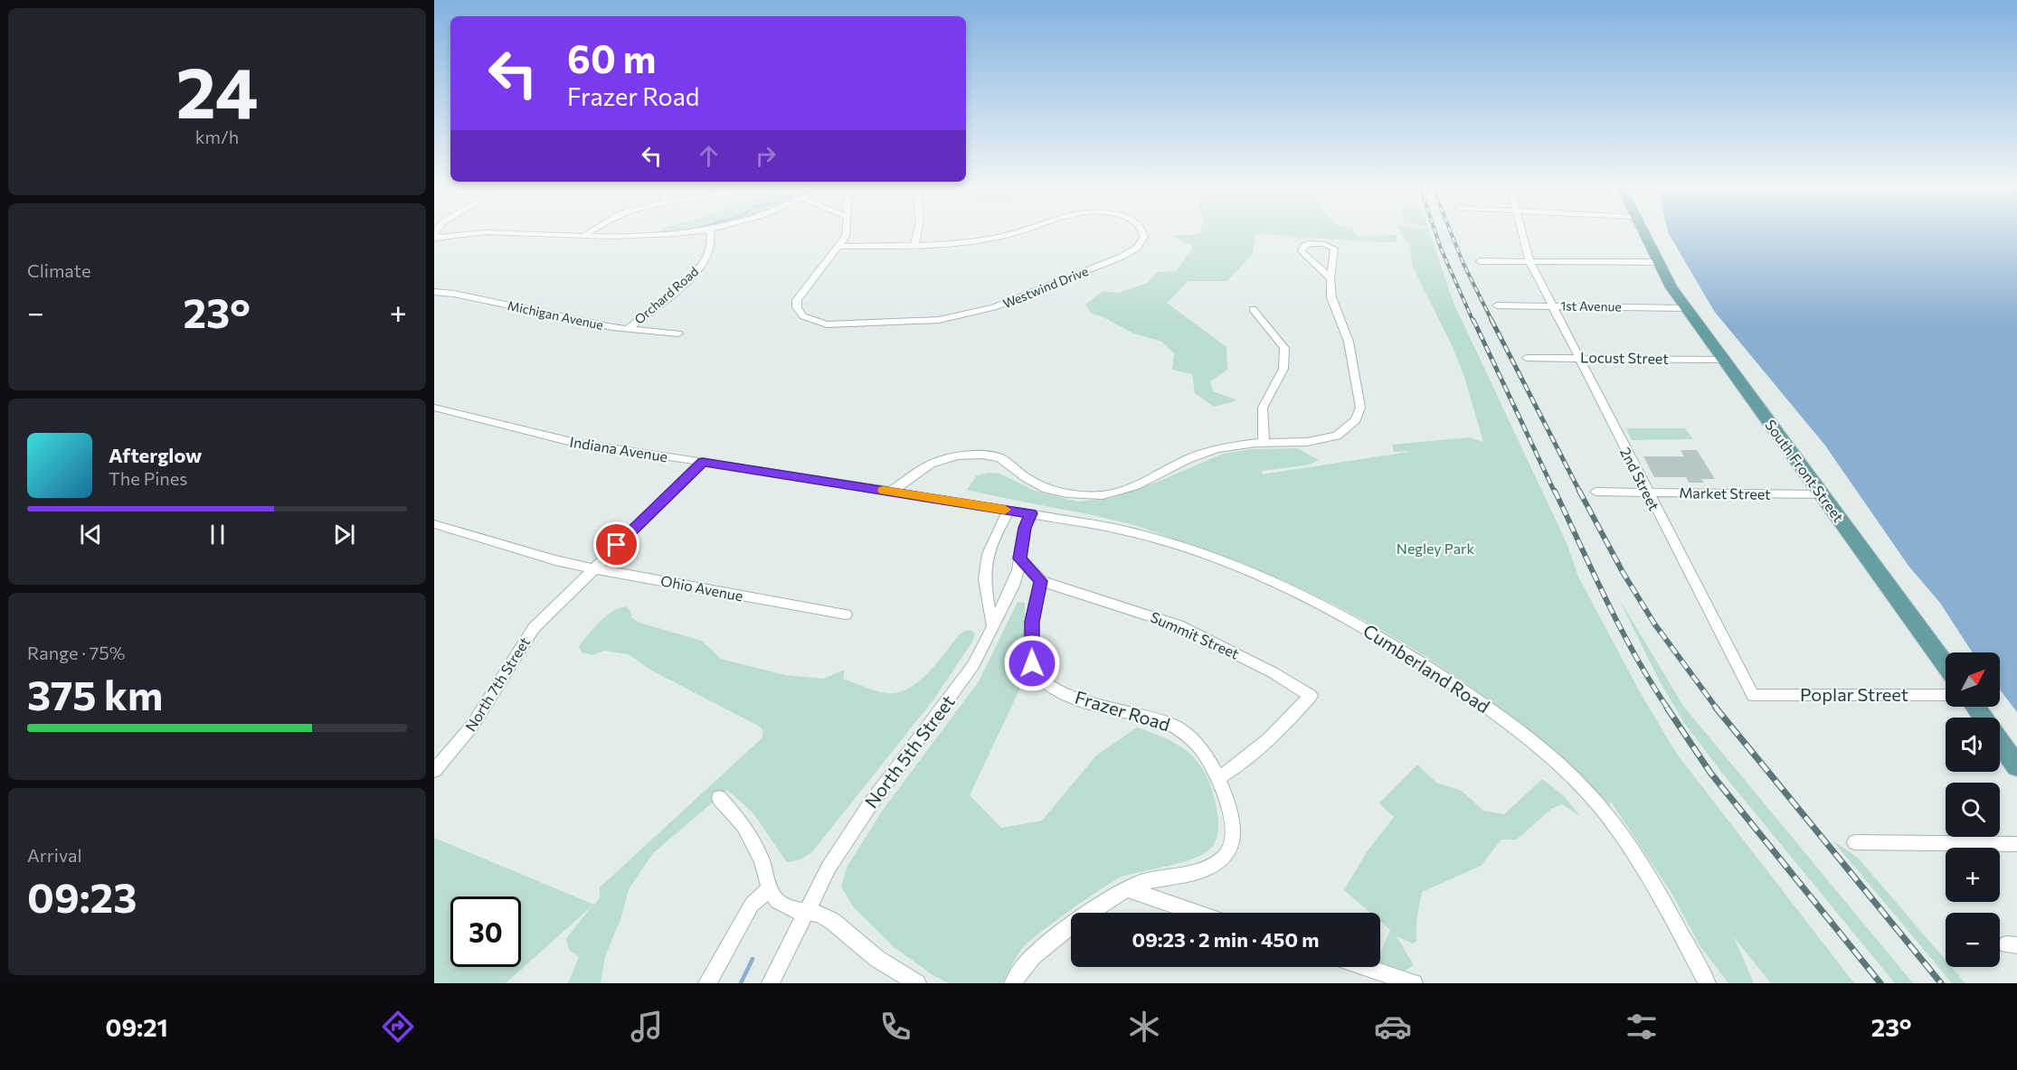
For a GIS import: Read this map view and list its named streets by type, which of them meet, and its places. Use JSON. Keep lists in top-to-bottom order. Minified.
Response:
{"streets":{"main road":["South Front Street"],"street":["Westwind Drive","Orchard Road","1st Avenue","Michigan Avenue","Locust Street","Indiana Avenue","2nd Street","Market Street","Ohio Avenue","Summit Street","Cumberland Road","North 7th Street","Poplar Street","Frazer Road","North 5th Street"]},"crossings":[["Orchard Road","Michigan Avenue"],["1st Avenue","South Front Street"],["1st Avenue","2nd Street"],["Locust Street","South Front Street"],["Locust Street","2nd Street"],["Indiana Avenue","Cumberland Road"],["Indiana Avenue","North 7th Street"],["Indiana Avenue","North 5th Street"],["South Front Street","Market Street"],["2nd Street","Market Street"],["2nd Street","Poplar Street"],["Ohio Avenue","North 7th Street"],["Summit Street","Frazer Road"],["Cumberland Road","North 5th Street"]],"parks":["Negley Park"],"north":"top right","page":{"tile":[["24","km/h"],"Climate",["Range · 75%","375 km"],["Arrival","09:23"]],"turn":["60 m","Frazer Road"],"heat":["−","23°","+"],"song":["Afterglow","The Pines"],"map_buttons":["+","−"],"limit":"30","trip":"09:23 · 2 min · 450 m","tabs":["09:21","23°"]}}
